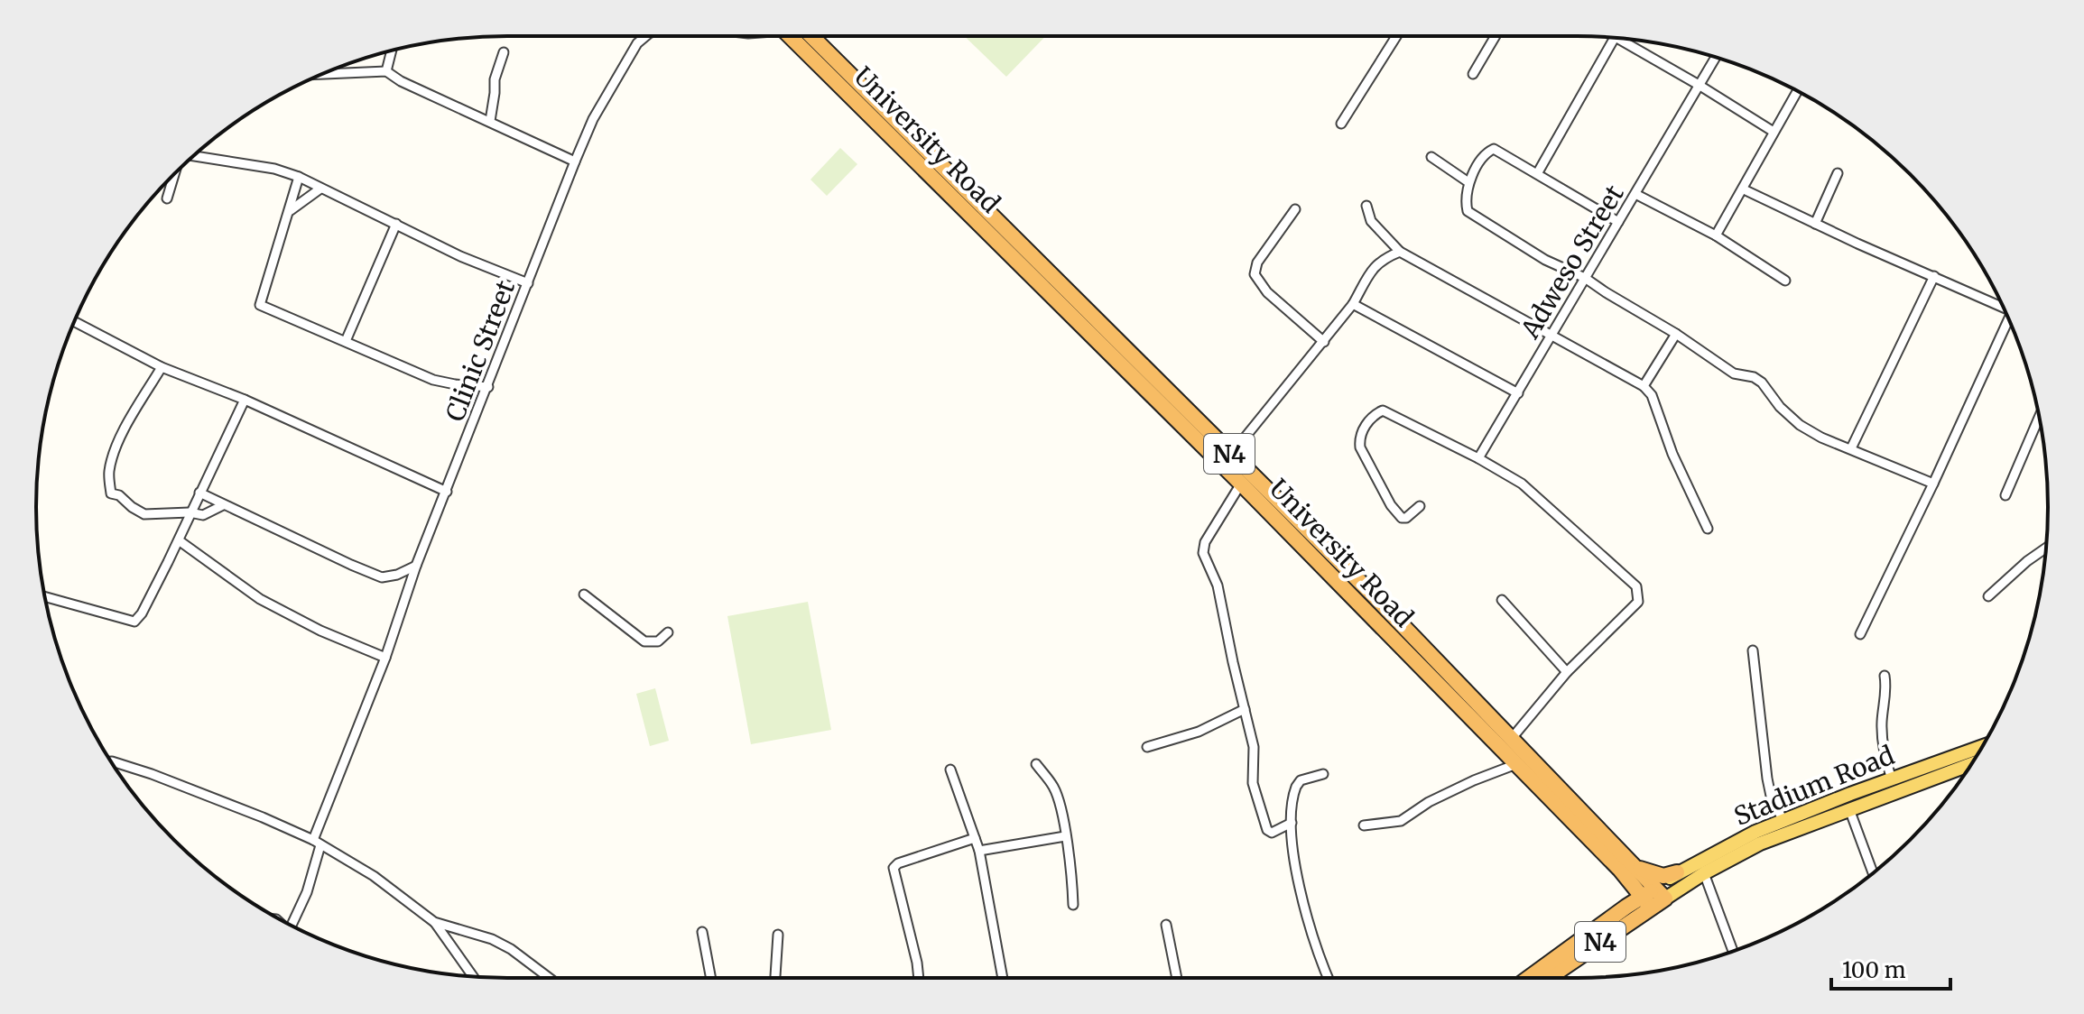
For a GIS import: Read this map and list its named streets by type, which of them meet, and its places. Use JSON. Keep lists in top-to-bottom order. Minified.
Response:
{"streets":{"highway":["University Road","N4"],"main road":["Stadium Road"],"street":["Adweso Street","Clinic Street"]},"crossings":[["University Road","N4"],["University Road","Stadium Road"],["N4","Stadium Road"]],"scale_bar":"100 m"}
